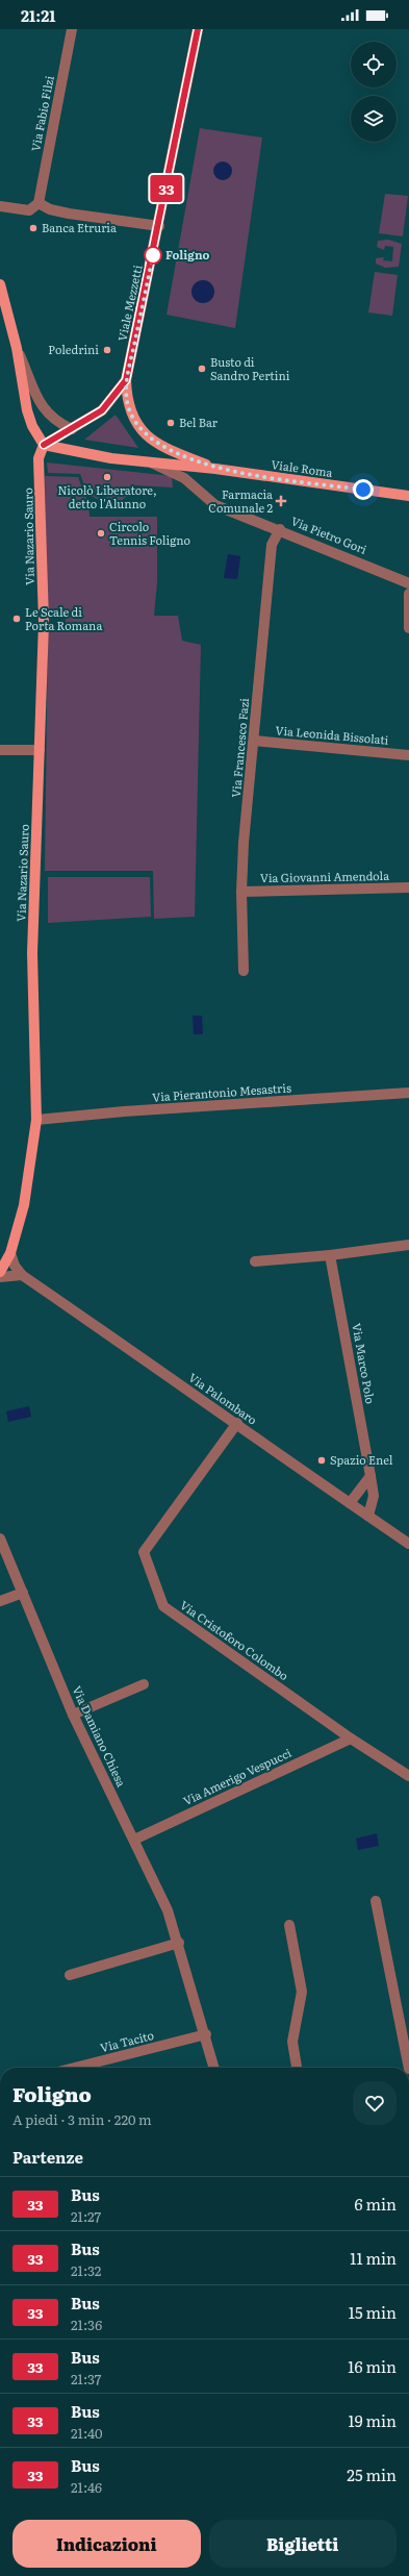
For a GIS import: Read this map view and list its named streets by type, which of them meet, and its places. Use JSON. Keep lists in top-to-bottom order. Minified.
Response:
{"streets":{"main road":["Viale Mezzetti","Viale Roma","Via Nazario Sauro"],"street":["Via Fabio Filzi","Via Pietro Gori","Via Leonida Bissolati","Via Francesco Fazi","Via Giovanni Amendola","Via Pierantonio Mesastris","Via Marco Polo","Via Palombaro","Via Cristoforo Colombo","Via Damiano Chiesa","Via Amerigo Vespucci","Via Tacito"]},"crossings":[["Viale Mezzetti","Via Nazario Sauro"],["Via Pietro Gori","Via Francesco Fazi"],["Via Nazario Sauro","Via Pierantonio Mesastris"],["Via Nazario Sauro","Via Palombaro"],["Via Leonida Bissolati","Via Francesco Fazi"],["Via Francesco Fazi","Via Giovanni Amendola"],["Via Marco Polo","Via Palombaro"],["Via Palombaro","Via Cristoforo Colombo"],["Via Cristoforo Colombo","Via Amerigo Vespucci"],["Via Damiano Chiesa","Via Amerigo Vespucci"],["Via Damiano Chiesa","Via Tacito"]],"places":{"other":["Banca Etruria","Foligno","Poledrini","Busto di Sandro Pertini","Bel Bar","Nicolò Liberatore, detto l'Alunno","Circolo Tennis Foligno","Le Scale di Porta Romana","Spazio Enel"],"health":["Farmacia Comunale 2"]},"lines":["bus line 33"],"page":{"status":"21:21","on_map":"33","heading":[["Foligno","A piedi · 3 min · 220 m"],"Partenze"],"list":[{"mark":"33","name":"Bus","note":"21:27","value":"6 min"},{"mark":"33","name":"Bus","note":"21:32","value":"11 min"},{"mark":"33","name":"Bus","note":"21:36","value":"15 min"},{"mark":"33","name":"Bus","note":"21:37","value":"16 min"},{"mark":"33","name":"Bus","note":"21:40","value":"19 min"},{"mark":"33","name":"Bus","note":"21:46","value":"25 min"}],"buttons":["Indicazioni","Biglietti"]}}
